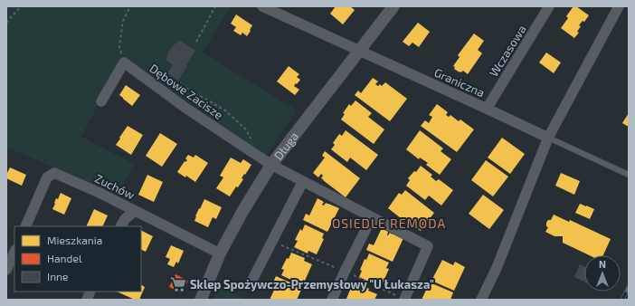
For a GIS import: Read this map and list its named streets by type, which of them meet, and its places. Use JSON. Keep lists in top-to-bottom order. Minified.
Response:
{"streets":{"street":["Wczasowa","Graniczna","Dębowe Zacisze","Długa","Zuchów"]},"crossings":[["Wczasowa","Graniczna"],["Graniczna","Długa"],["Dębowe Zacisze","Długa"],["Długa","Zuchów"]],"districts":["OSIEDLE REMODA"],"places":{"supermarket":["Sklep Spożywczo-Przemysłowy \"U Łukasza\""]},"legend":["Mieszkania","Handel","Inne"],"north":"top"}
